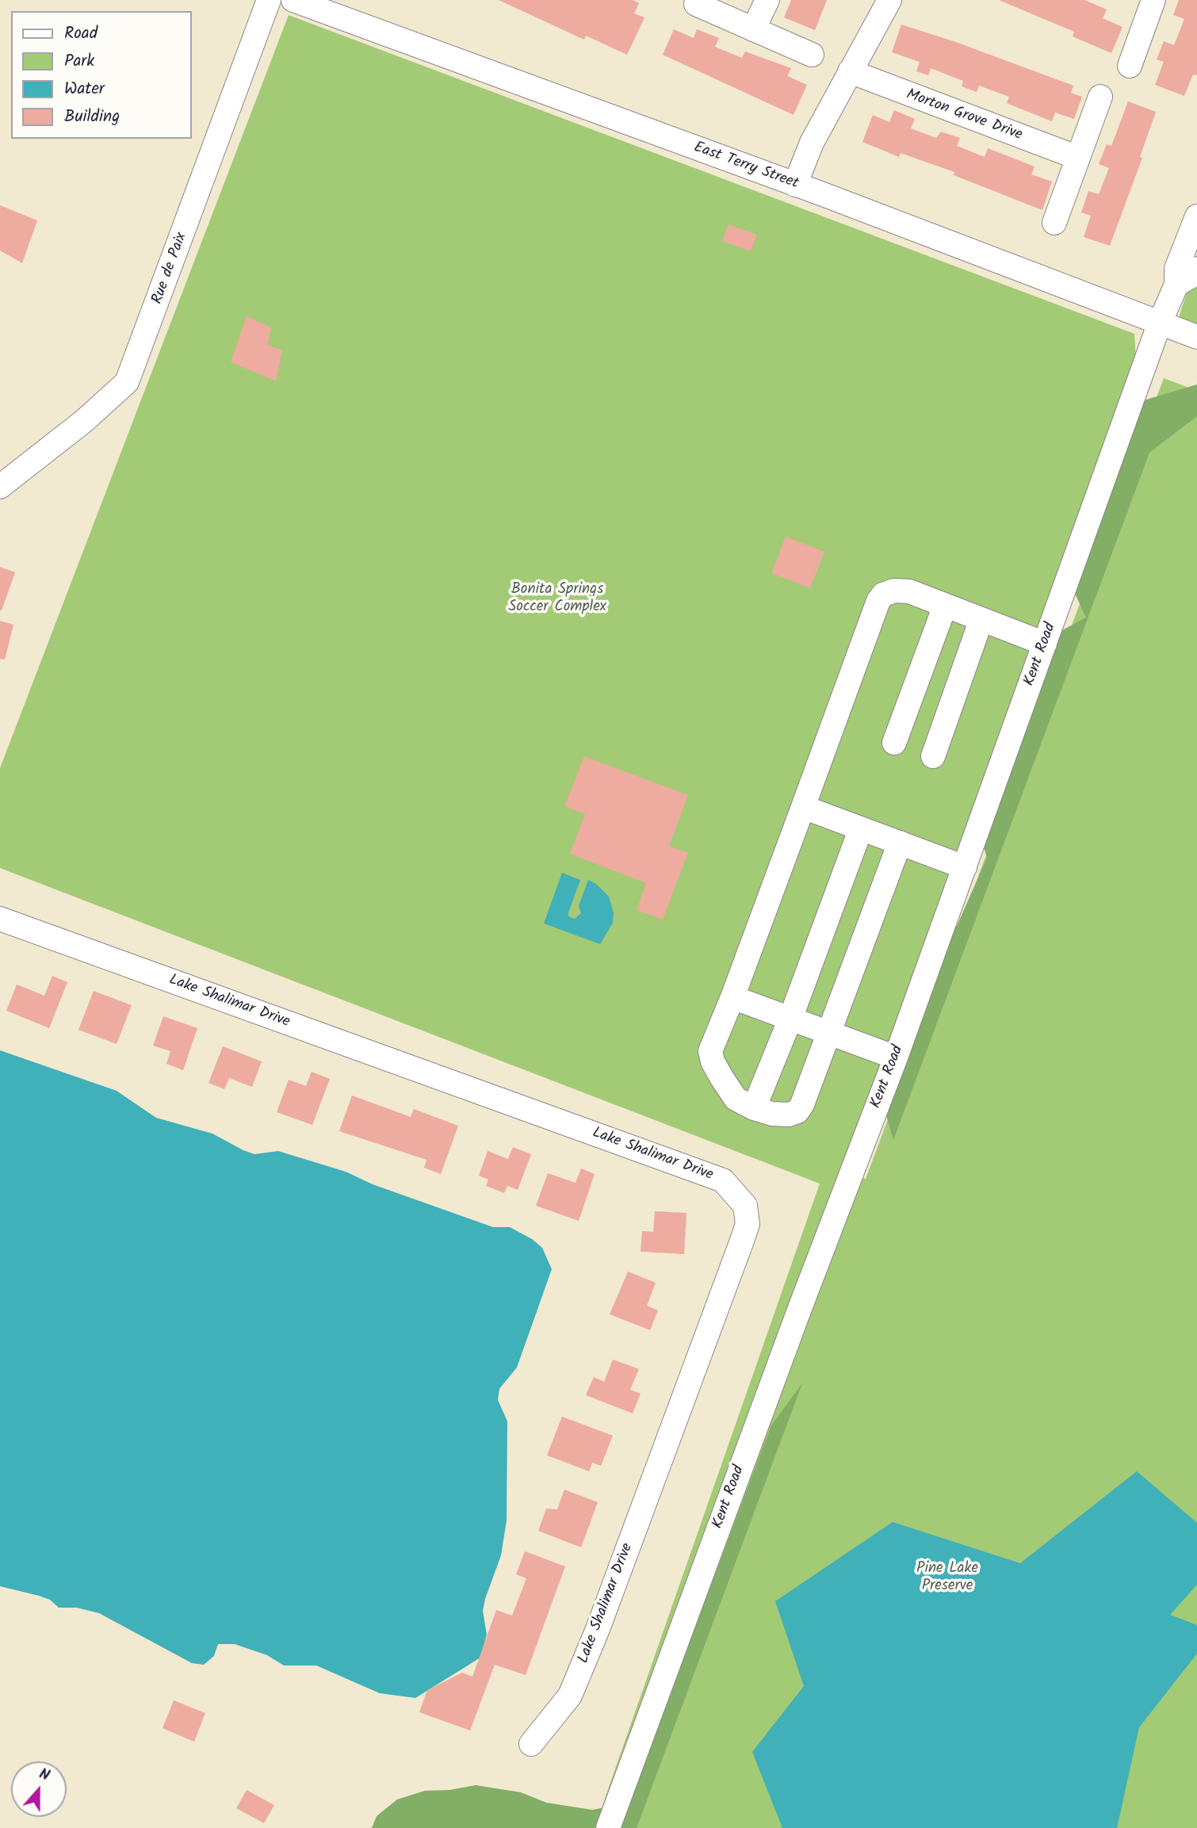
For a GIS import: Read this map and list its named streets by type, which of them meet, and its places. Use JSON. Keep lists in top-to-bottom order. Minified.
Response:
{"streets":{"street":["Morton Grove Drive","East Terry Street","Rue de Paix","Kent Road","Lake Shalimar Drive"]},"crossings":[["East Terry Street","Kent Road"]],"parks":["Bonita Springs Soccer Complex","Pine Lake Preserve"],"legend":["Road","Park","Water","Building"],"north":"top"}
